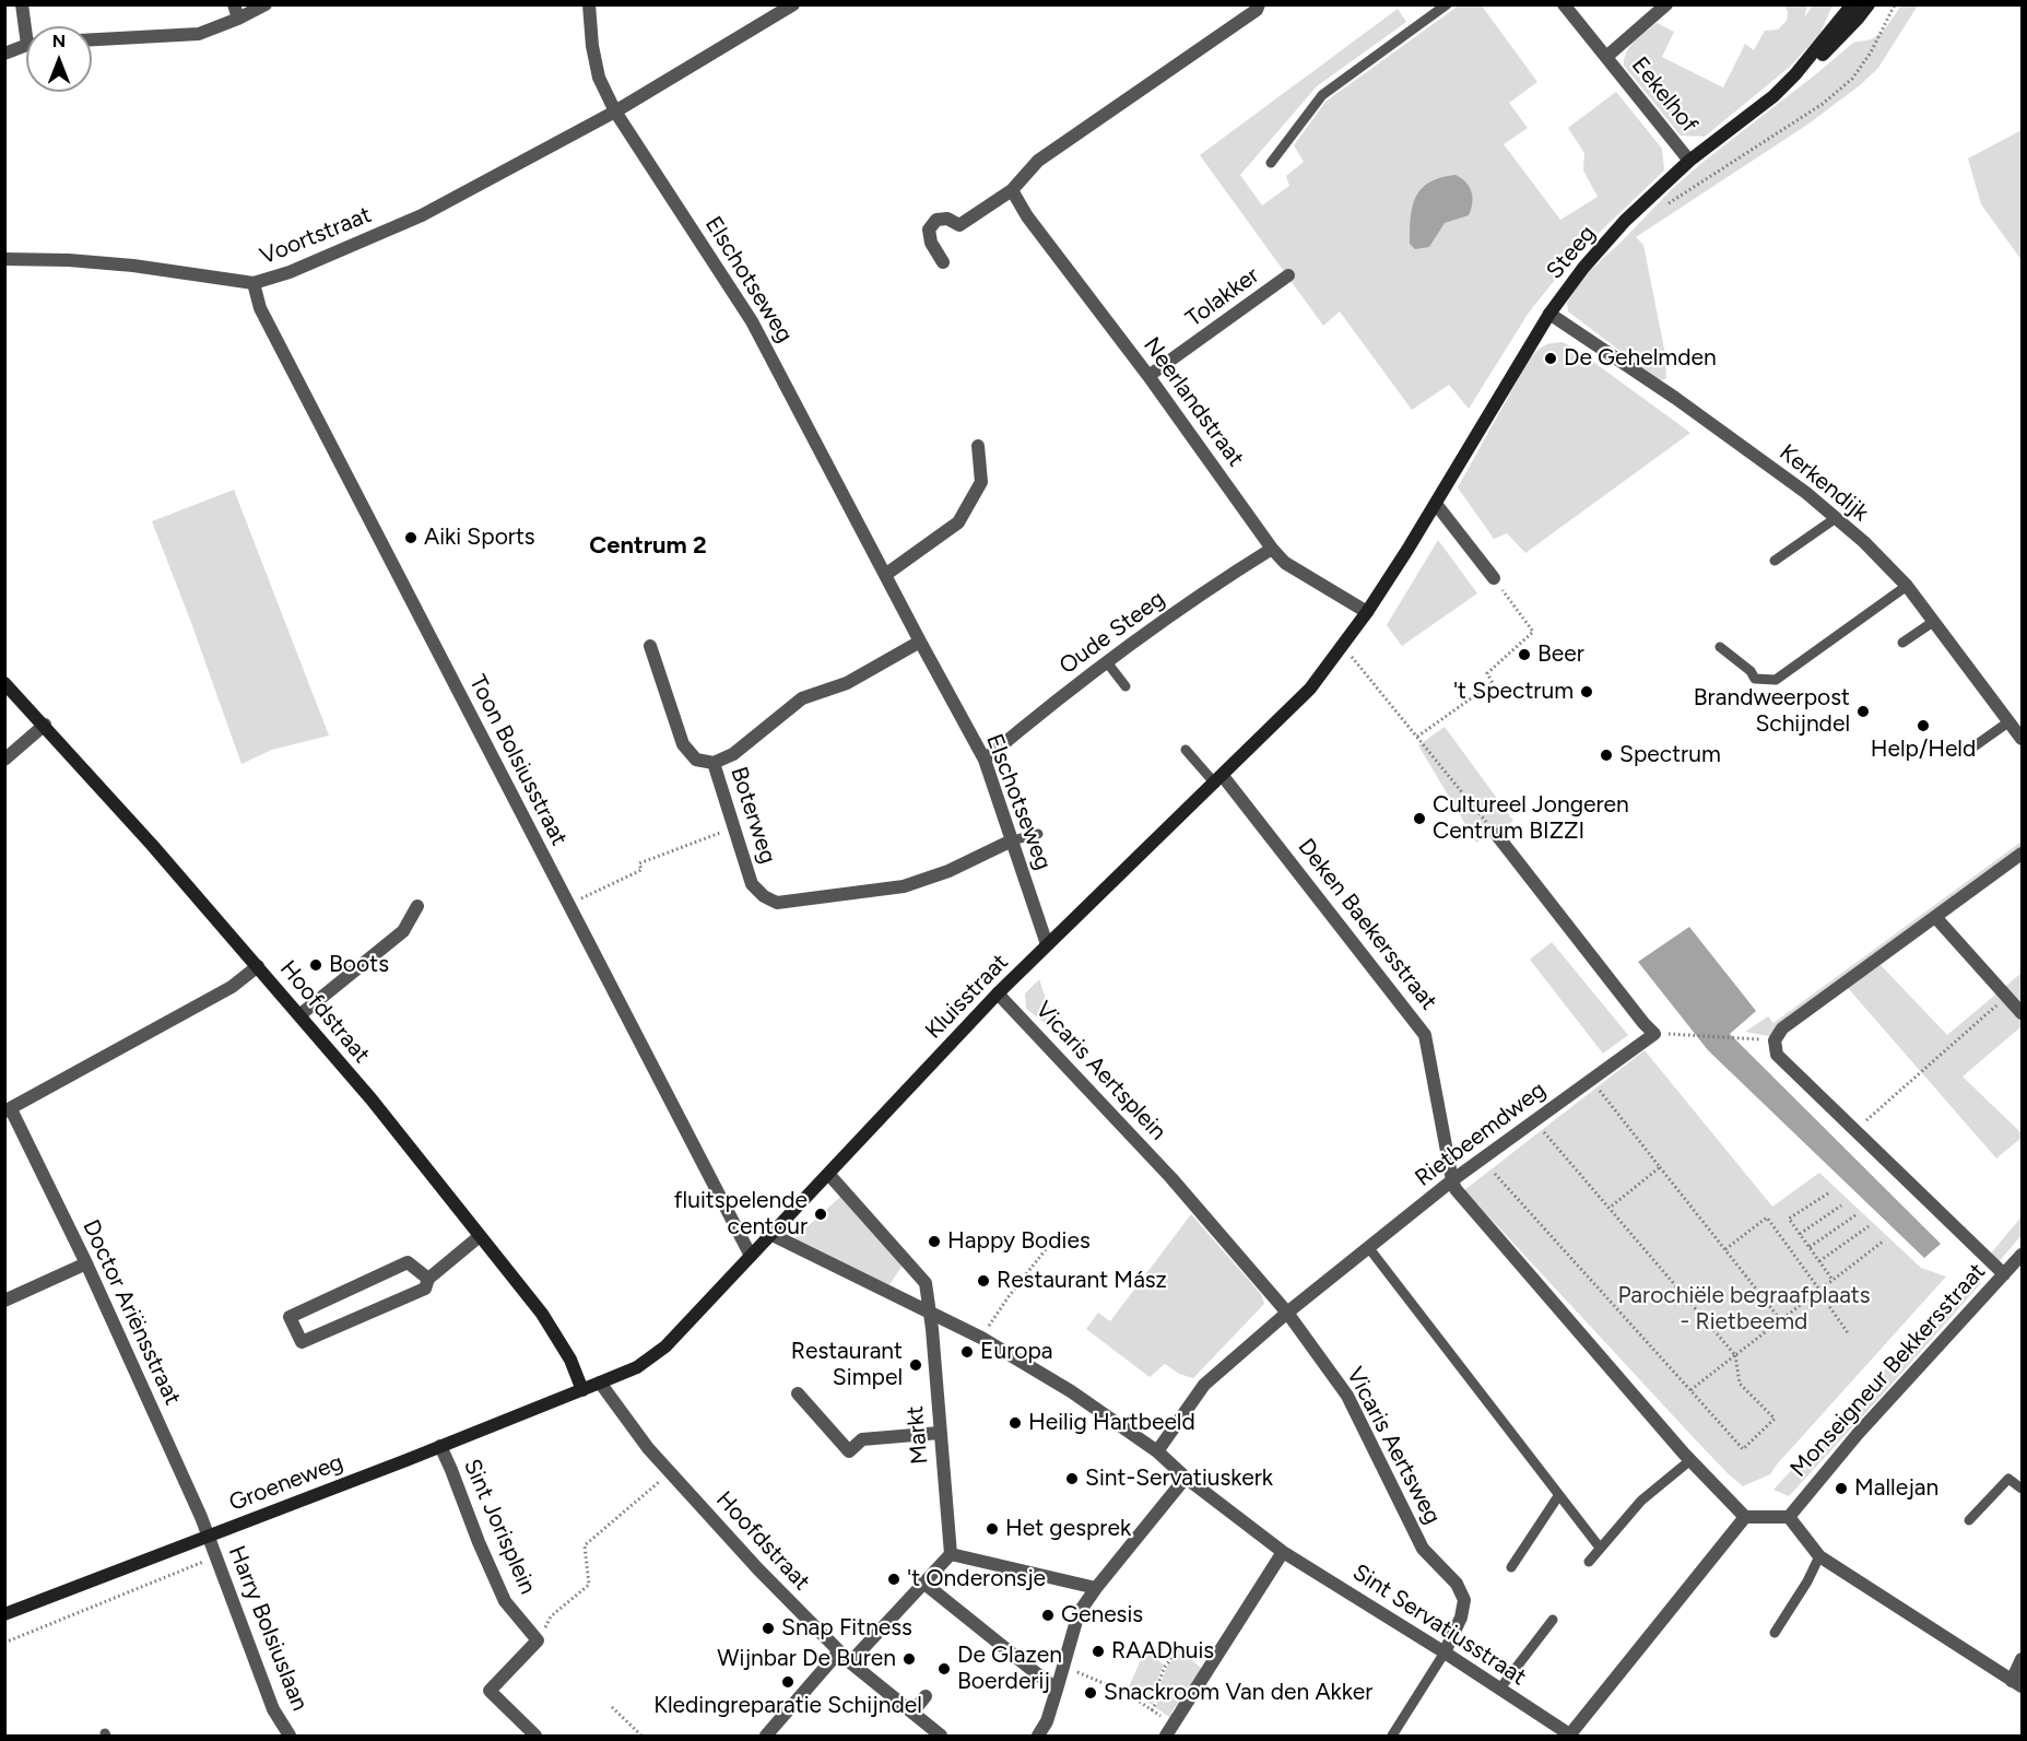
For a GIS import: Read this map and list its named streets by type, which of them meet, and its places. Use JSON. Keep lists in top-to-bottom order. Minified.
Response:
{"streets":{"street":["Eekelhof","Voortstraat","Steeg","Elschotseweg","Tolakker","Neerlandstraat","Kerkendijk","Oude Steeg","Toon Bolsiusstraat","Boterweg","Deken Baekersstraat","Kluisstraat","Hoofdstraat","Vicaris Aertsplein","Rietbeemdweg","Doctor Ariënsstraat","Monseigneur Bekkersstraat","Markt","Vicaris Aertsweg","Groeneweg","Sint Jorisplein","Sint Servatiusstraat","Harry Bolsiuslaan"]},"crossings":[["Eekelhof","Steeg"],["Voortstraat","Elschotseweg"],["Voortstraat","Toon Bolsiusstraat"],["Steeg","Neerlandstraat"],["Steeg","Kerkendijk"],["Steeg","Kluisstraat"],["Elschotseweg","Oude Steeg"],["Elschotseweg","Boterweg"],["Elschotseweg","Kluisstraat"],["Tolakker","Neerlandstraat"],["Neerlandstraat","Oude Steeg"],["Neerlandstraat","Kluisstraat"],["Toon Bolsiusstraat","Kluisstraat"],["Deken Baekersstraat","Kluisstraat"],["Deken Baekersstraat","Rietbeemdweg"],["Kluisstraat","Hoofdstraat"],["Kluisstraat","Vicaris Aertsplein"],["Kluisstraat","Markt"],["Kluisstraat","Groeneweg"],["Kluisstraat","Sint Servatiusstraat"],["Hoofdstraat","Groeneweg"],["Vicaris Aertsplein","Vicaris Aertsweg"],["Rietbeemdweg","Vicaris Aertsweg"],["Rietbeemdweg","Sint Servatiusstraat"],["Doctor Ariënsstraat","Groeneweg"],["Doctor Ariënsstraat","Harry Bolsiuslaan"],["Markt","Sint Servatiusstraat"],["Vicaris Aertsweg","Sint Servatiusstraat"],["Groeneweg","Sint Jorisplein"],["Groeneweg","Harry Bolsiuslaan"]],"districts":["Centrum 2"],"parks":["Parochiële begraafplaats - Rietbeemd"],"places":["De Gehelmden","Aiki Sports","Beer","'t Spectrum","Brandweerpost Schijndel","Help/Held","Spectrum","Cultureel Jongeren Centrum BIZZI","Boots","fluitspelende centour","Happy Bodies","Restaurant Mász","Europa","Restaurant Simpel","Heilig Hartbeeld","Sint-Servatiuskerk","Mallejan","Het gesprek","'t Onderonsje","Genesis","Snap Fitness","RAADhuis","Wijnbar De Buren","De Glazen Boerderij","Kledingreparatie Schijndel","Snackroom Van den Akker"],"north":"top"}
